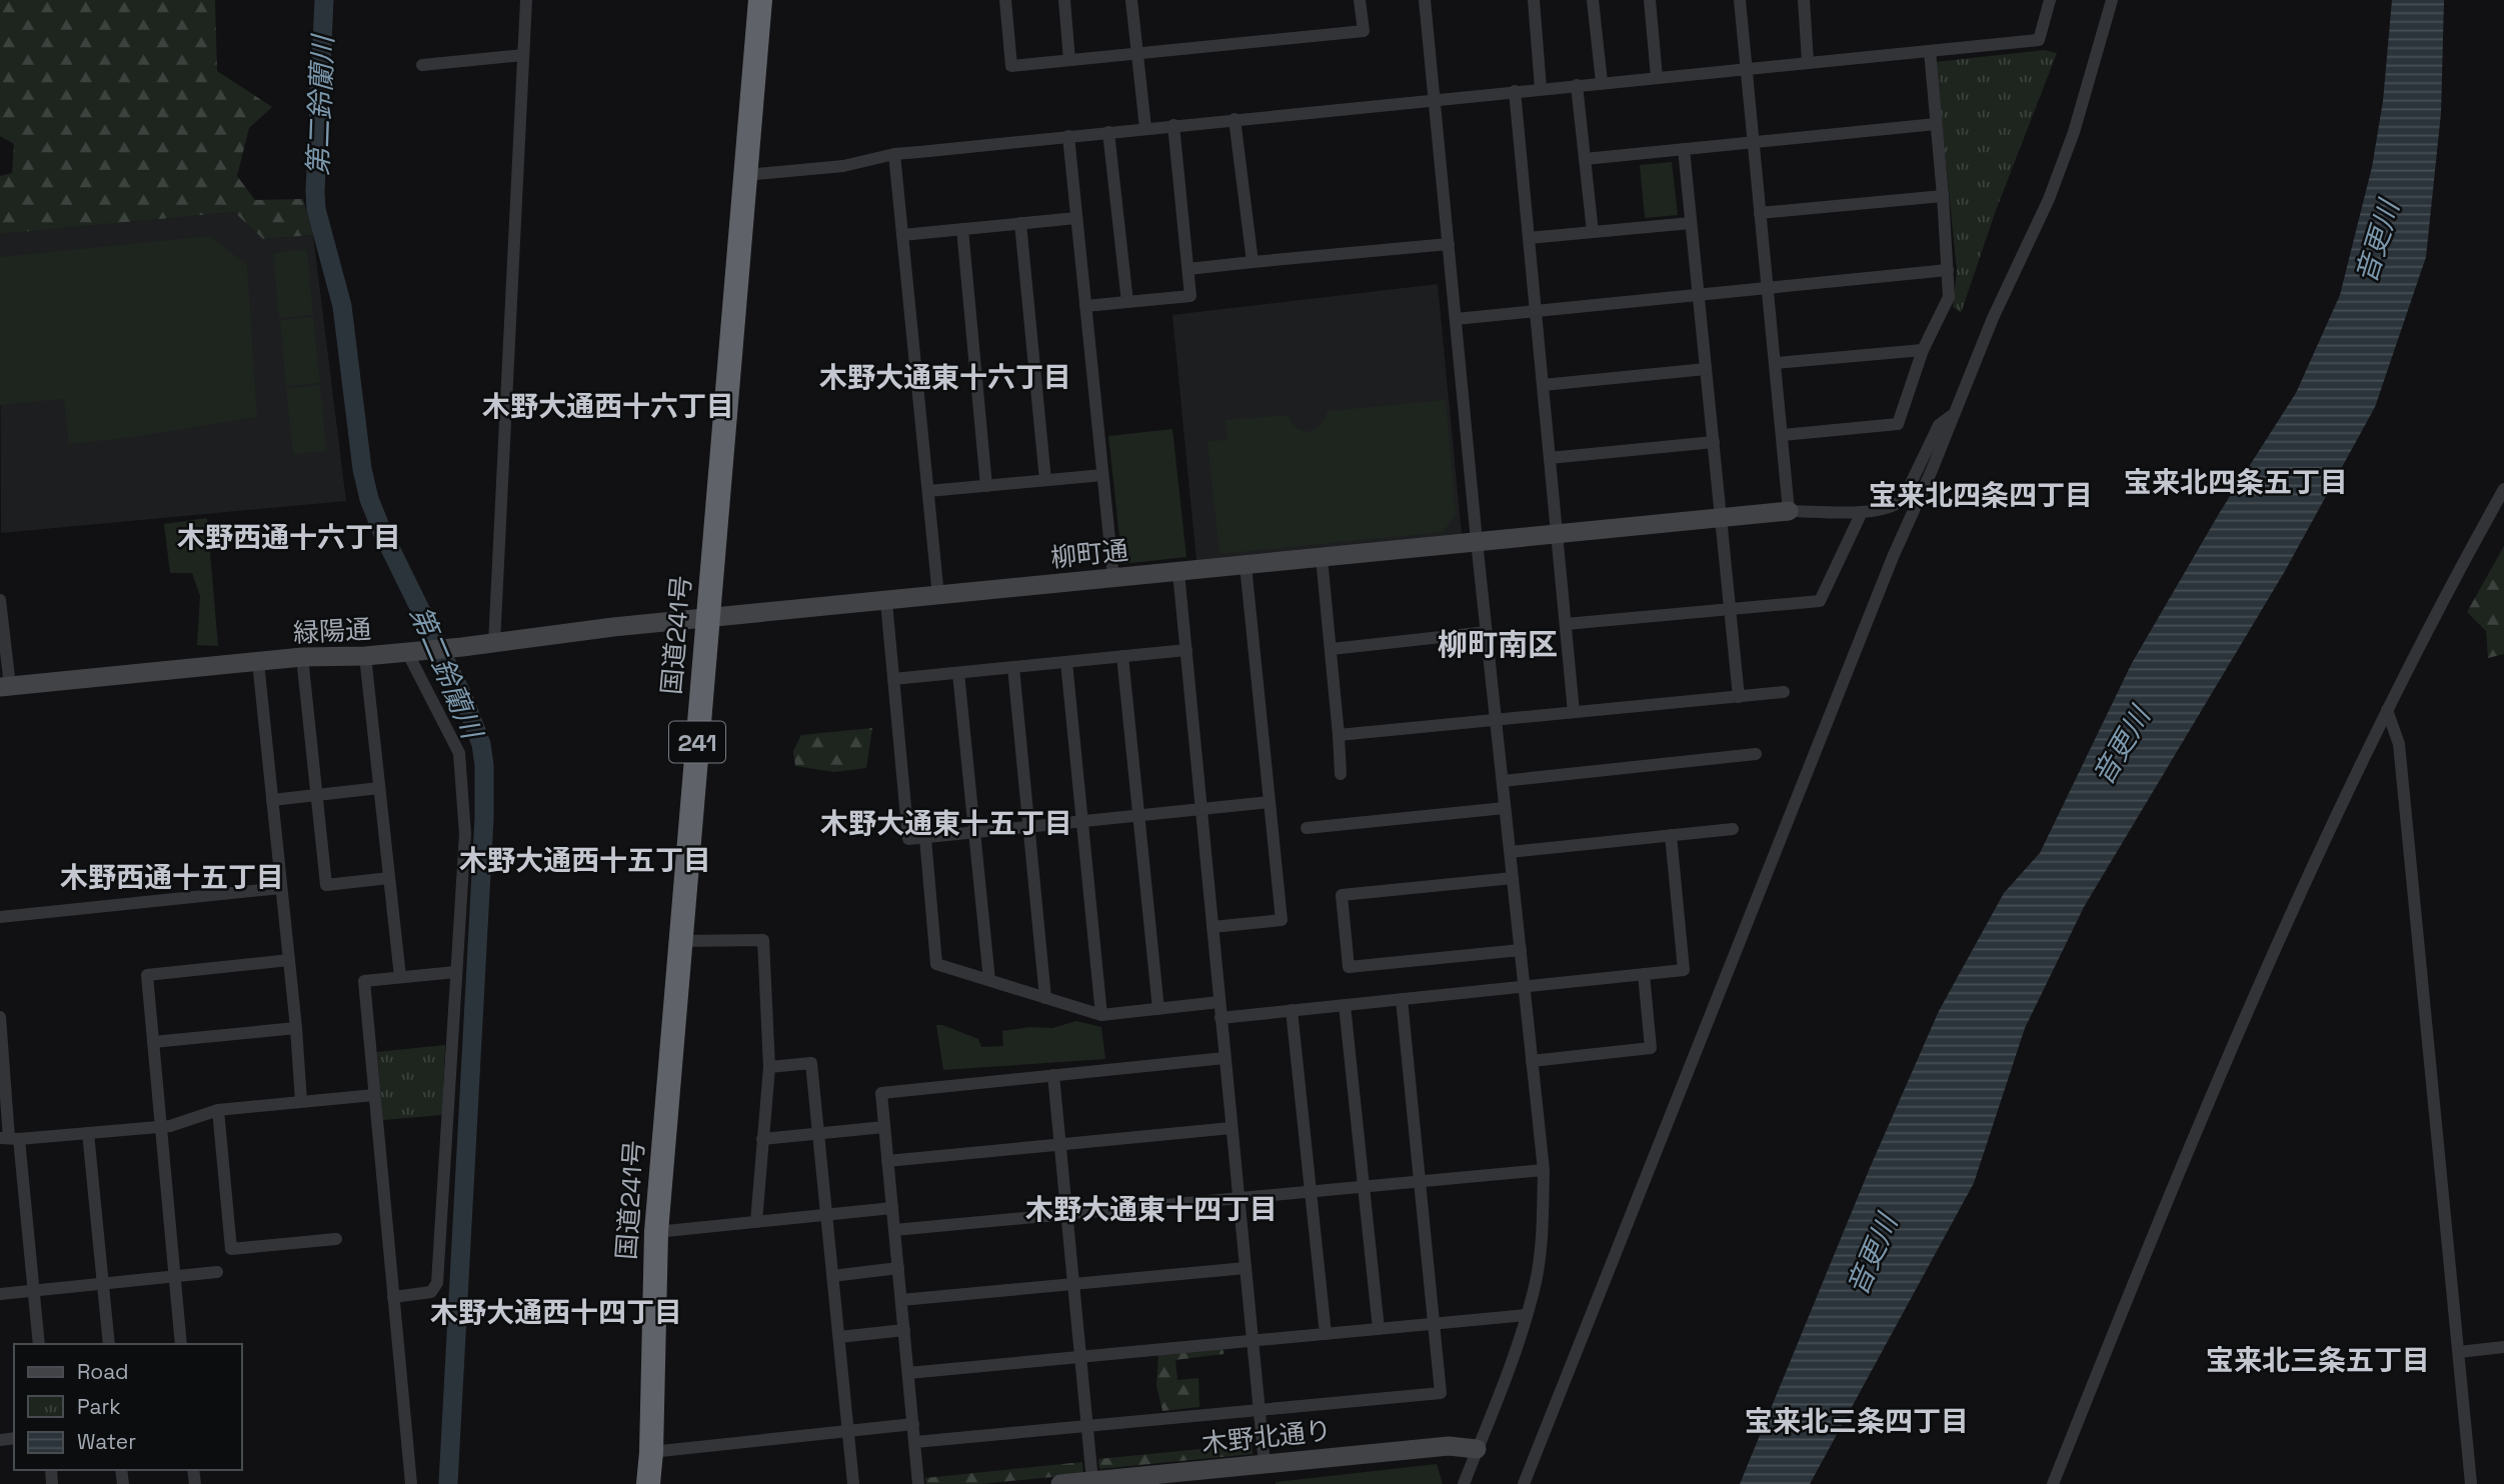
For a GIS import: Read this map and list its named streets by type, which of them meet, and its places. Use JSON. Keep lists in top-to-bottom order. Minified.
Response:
{"streets":{"highway":["国道241号","241"],"street":["柳町通","緑陽通","木野北通り"]},"crossings":[["柳町通","緑陽通"],["柳町通","国道241号"],["緑陽通","国道241号"]],"districts":["木野大通東十六丁目","木野大通西十六丁目","宝来北四条五丁目","宝来北四条四丁目","木野西通十六丁目","柳町南区","木野大通東十五丁目","木野大通西十五丁目","木野西通十五丁目","木野大通東十四丁目","木野大通西十四丁目","宝来北三条五丁目","宝来北三条四丁目"],"water":["第二鈴蘭川","音更川"],"legend":["Road","Park","Water"]}
